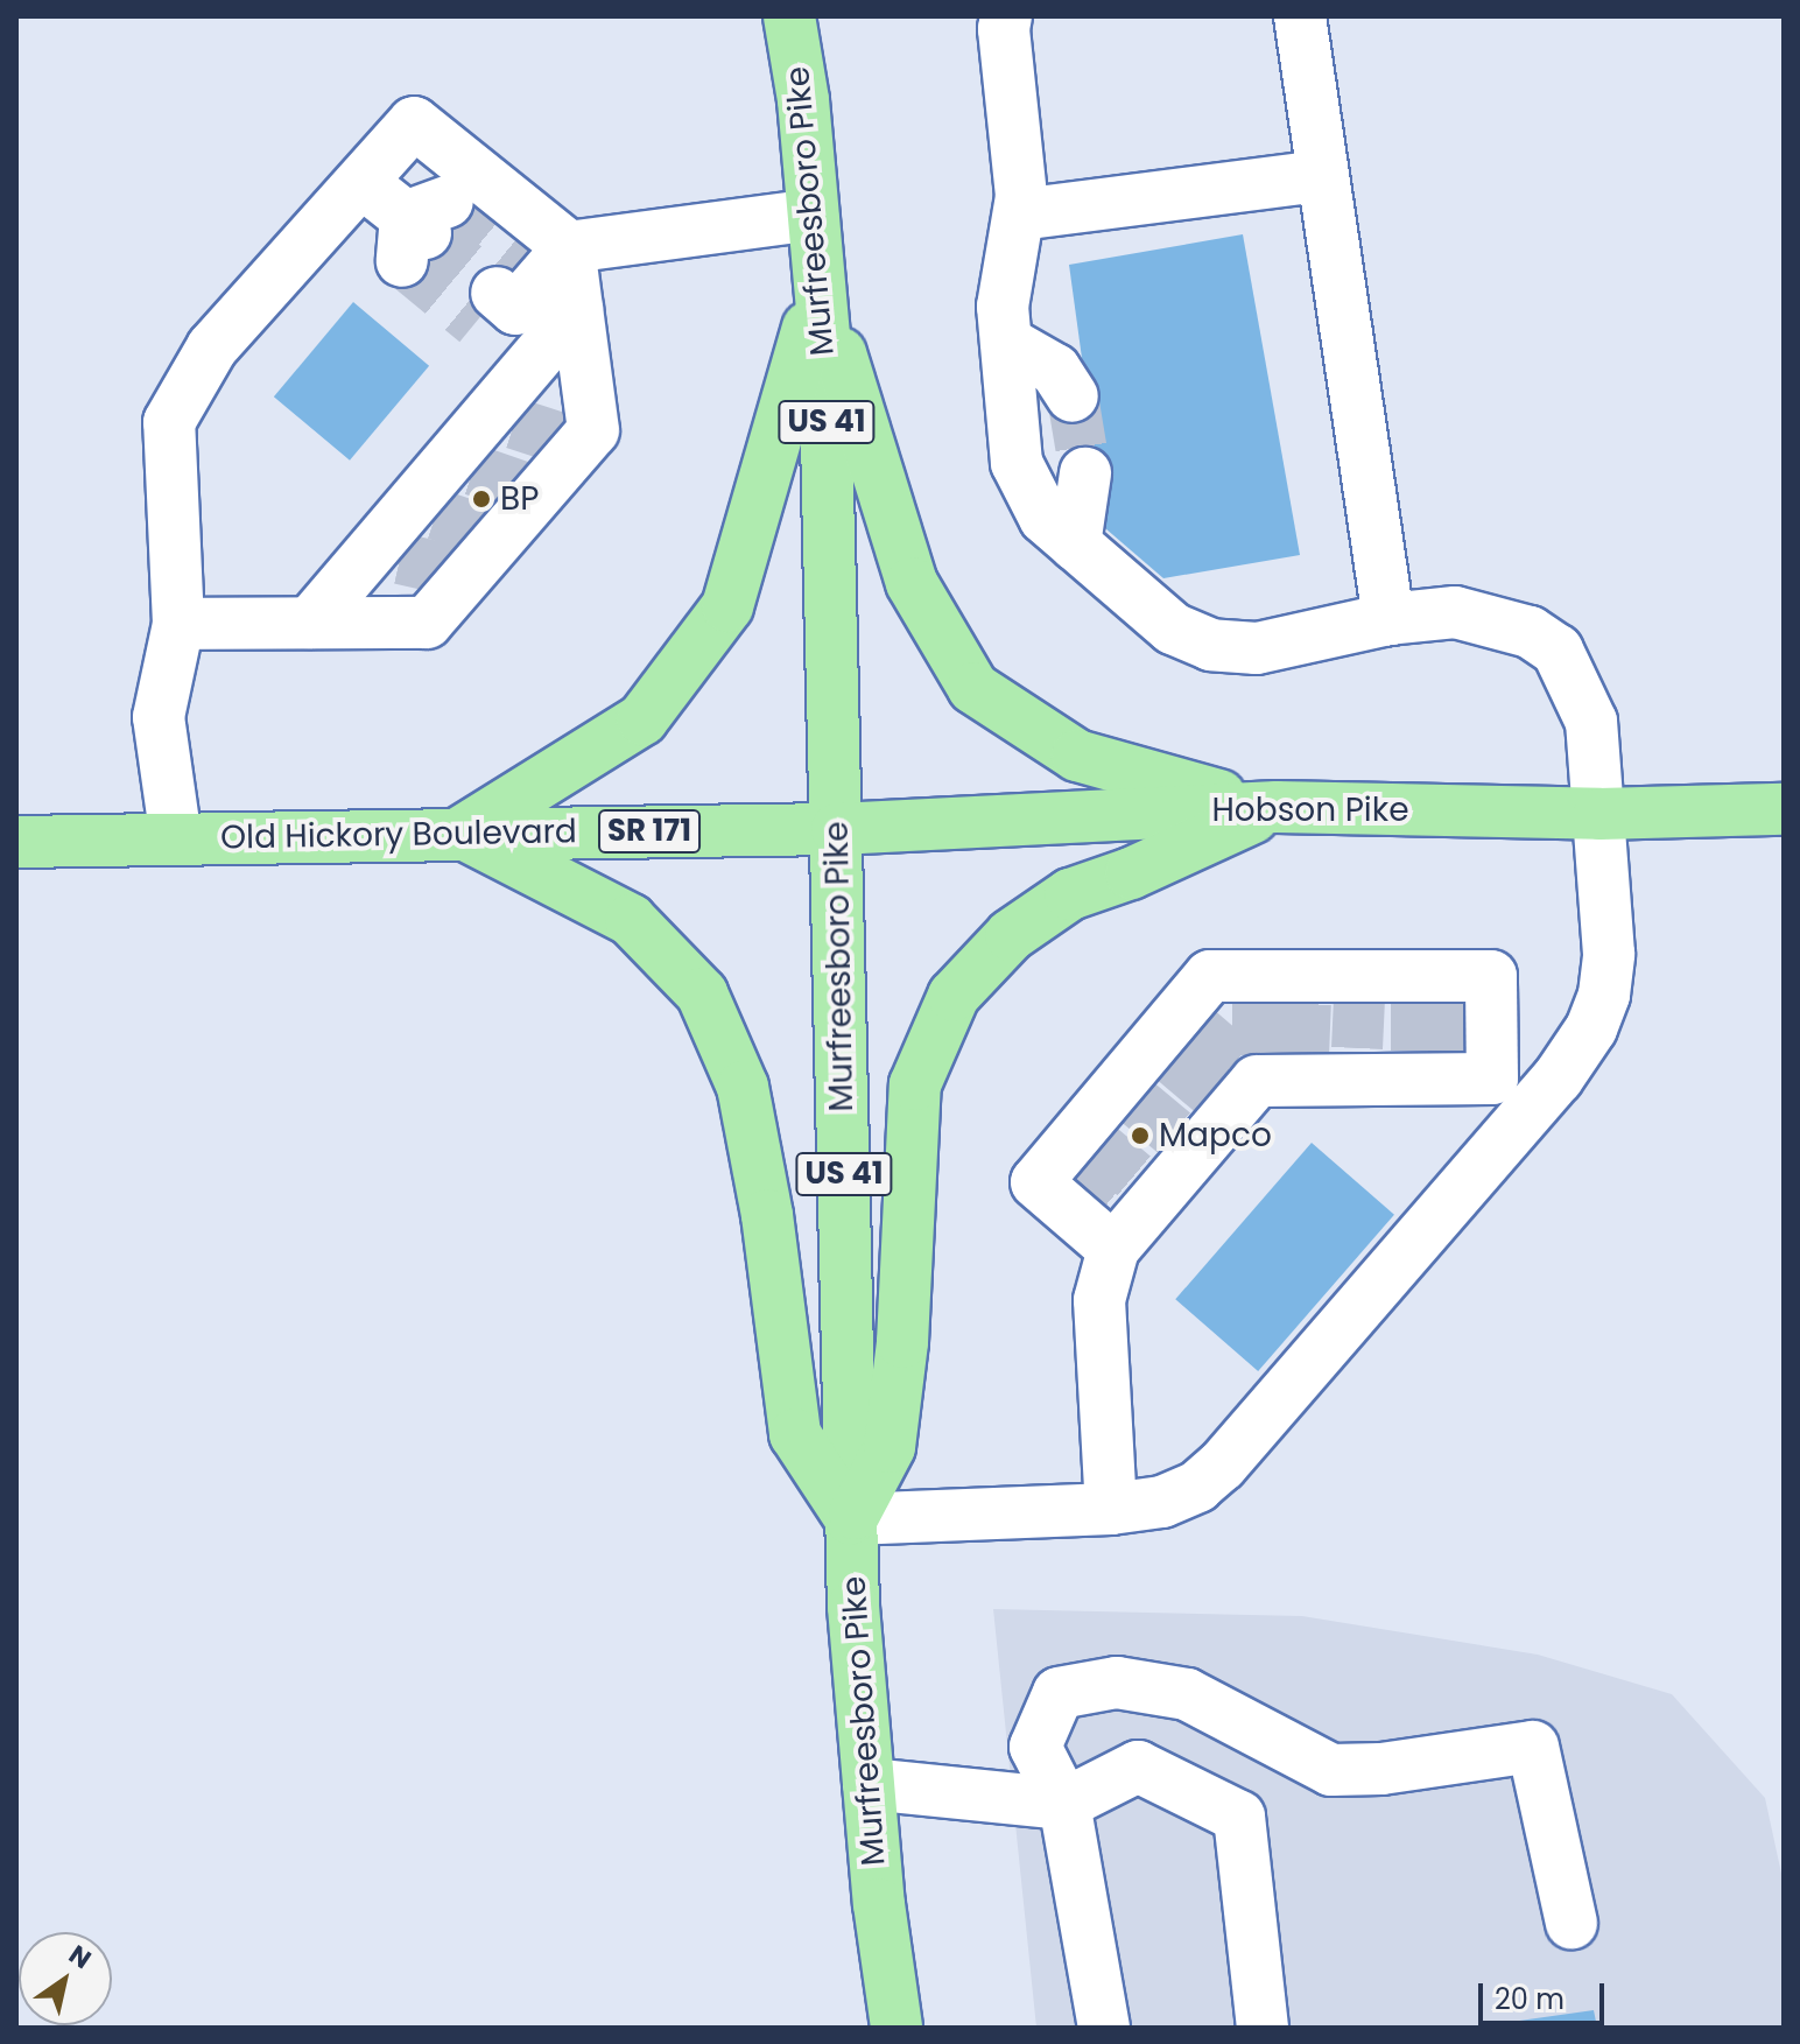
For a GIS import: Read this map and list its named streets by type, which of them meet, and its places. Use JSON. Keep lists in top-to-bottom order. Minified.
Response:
{"streets":{"main road":["Murfreesboro Pike","US 41","Hobson Pike","SR 171","Old Hickory Boulevard"]},"crossings":[["Murfreesboro Pike","Hobson Pike"],["Murfreesboro Pike","Old Hickory Boulevard"],["Hobson Pike","Old Hickory Boulevard"]],"places":["BP","Mapco"],"scale_bar":"20 m","north":"top right"}
